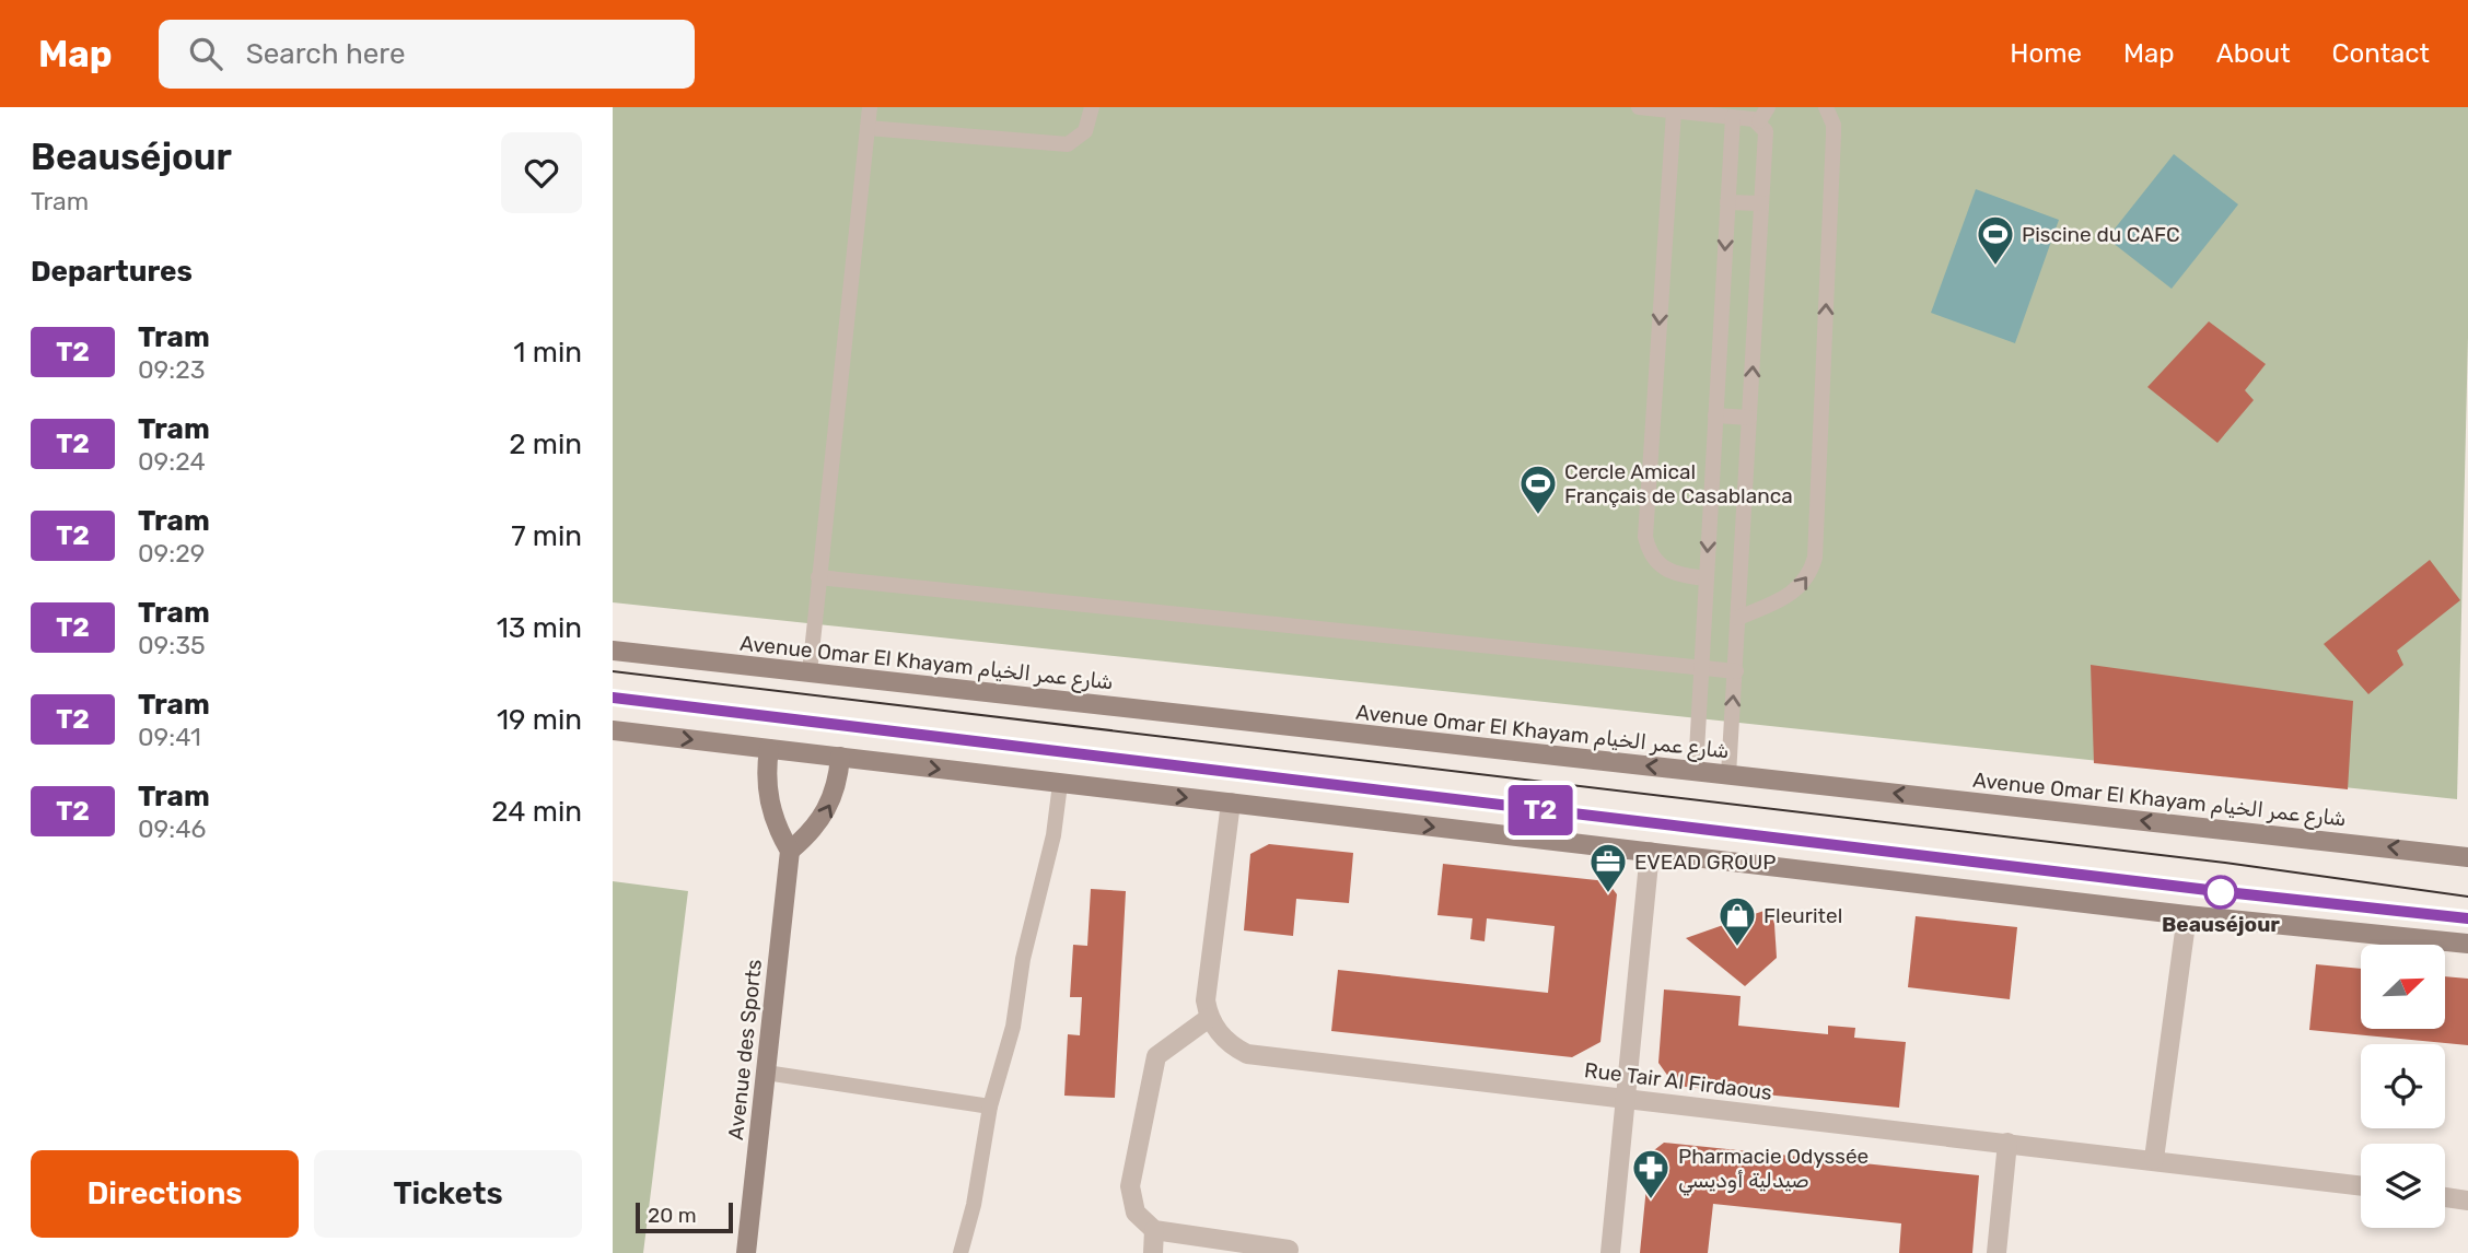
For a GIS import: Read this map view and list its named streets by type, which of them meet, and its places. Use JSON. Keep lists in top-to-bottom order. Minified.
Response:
{"streets":{"street":["Avenue Omar El Khayam شارع عمر الخيام","Avenue des Sports","Rue Tair Al Firdaous"]},"places":{"sports":["Piscine du CAFC","Cercle Amical Français de Casablanca"],"other":["Beauséjour"],"office":["EVEAD GROUP"],"shop":["Fleuritel"],"pharmacy":["Pharmacie Odyssée صيدلية أوديسي"]},"lines":["tram line T2"],"scale_bar":"20 m","north":"top right","page":{"header":"Map","search":"Search here","nav":["Home","Map","About","Contact"],"heading":[["Beauséjour","Tram"],"Departures"],"on_map":"T2","list":[{"mark":"T2","name":"Tram","note":"09:23","value":"1 min"},{"mark":"T2","name":"Tram","note":"09:24","value":"2 min"},{"mark":"T2","name":"Tram","note":"09:29","value":"7 min"},{"mark":"T2","name":"Tram","note":"09:35","value":"13 min"},{"mark":"T2","name":"Tram","note":"09:41","value":"19 min"},{"mark":"T2","name":"Tram","note":"09:46","value":"24 min"}],"buttons":["Directions","Tickets"],"scale":"20 m"}}
